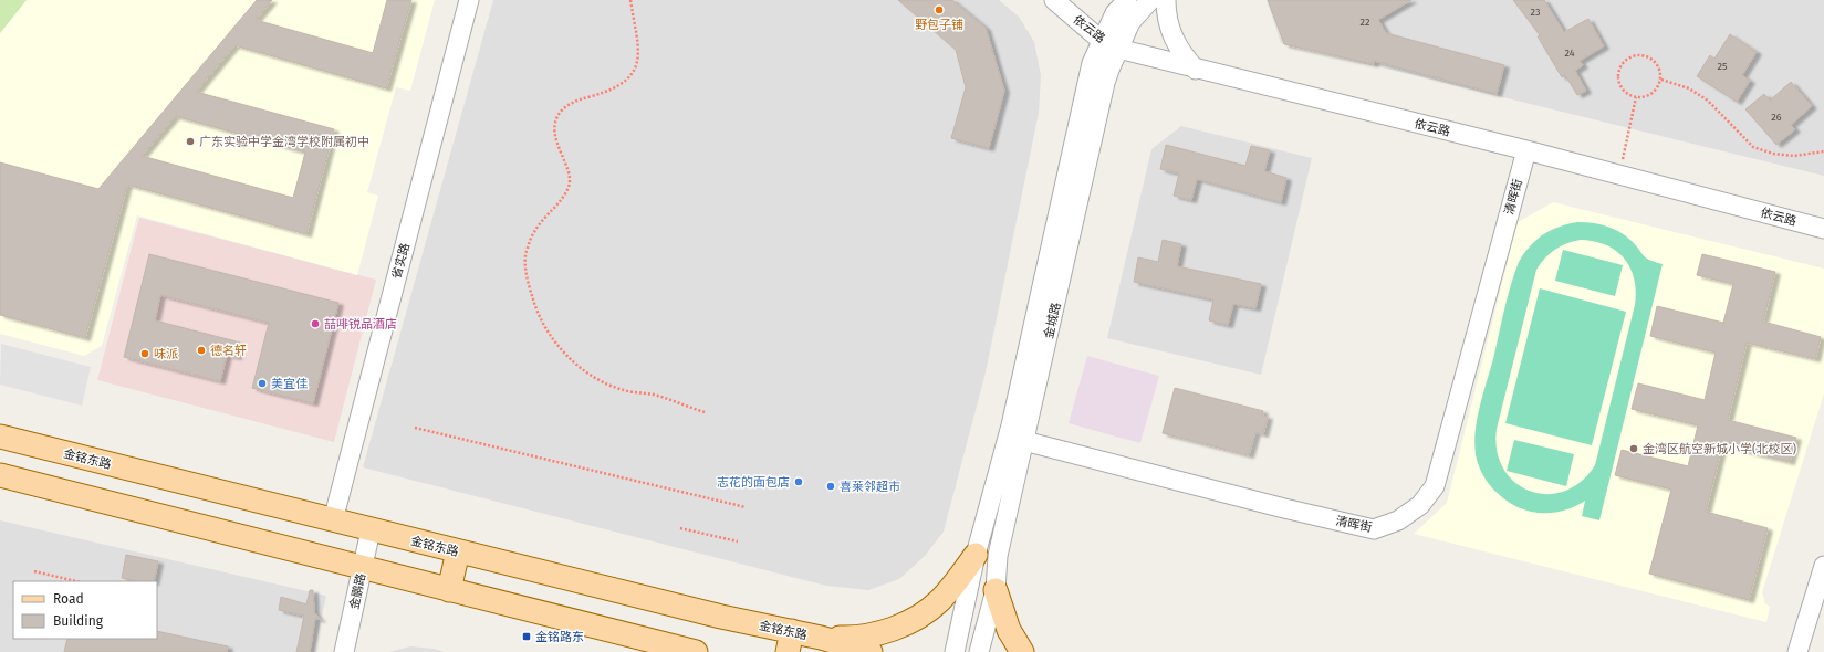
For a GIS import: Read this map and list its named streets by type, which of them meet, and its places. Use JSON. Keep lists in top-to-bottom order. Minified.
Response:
{"streets":{"main road":["金铭东路"],"street":["依云路","清晖街","省实路","金城路","金鹏路"]},"crossings":[["依云路","清晖街"],["依云路","金城路"],["清晖街","金城路"],["省实路","金铭东路"],["金铭东路","金鹏路"]],"places":{"other":["野包子铺","广东实验中学金湾学校附属初中","喆啡锐品酒店","德名轩","味派","美宜佳","金湾区航空新城小学(北校区)","志花的面包店","喜莱邻超市"],"transit":["金铭路东"]},"house_numbers":["23","22","24","25","26"],"legend":["Road","Building"]}
